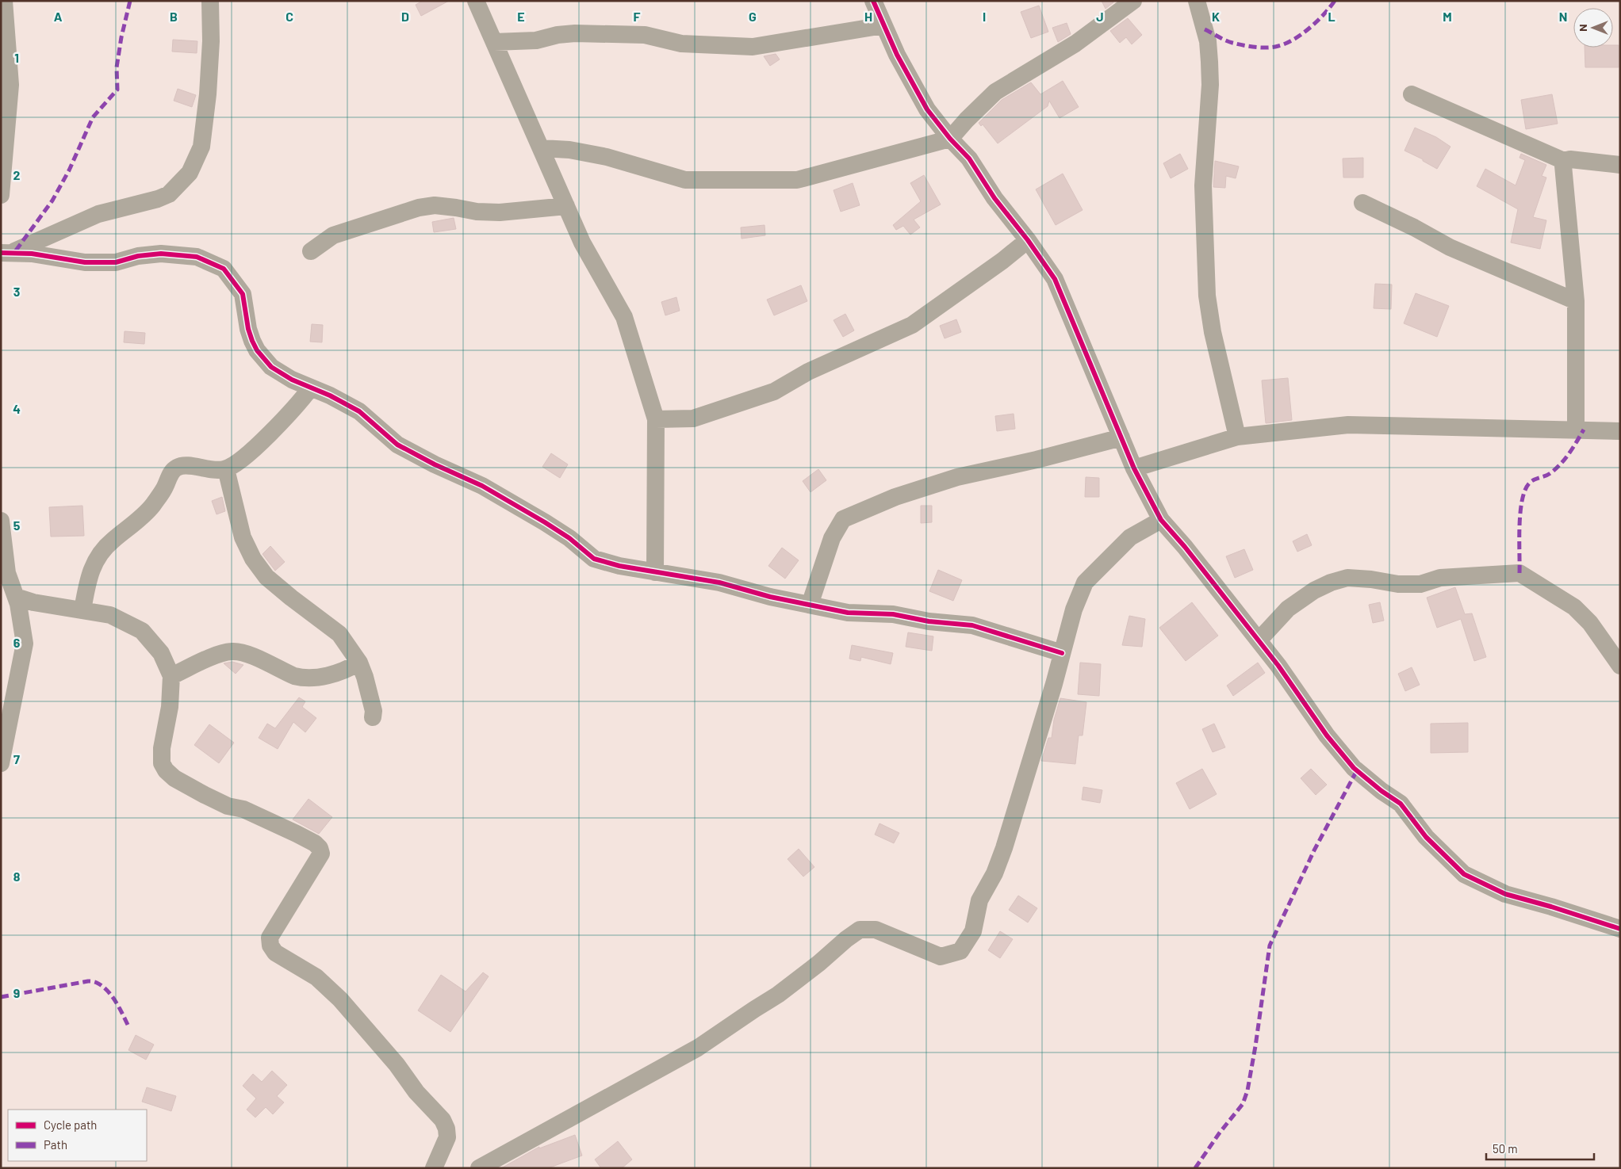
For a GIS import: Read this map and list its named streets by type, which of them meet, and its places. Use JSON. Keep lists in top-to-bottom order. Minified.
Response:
{"legend":["Cycle path","Path"],"scale_bar":"50 m","north":"left","grid":{"columns":["A","B","C","D","E","F","G","H","I","J","K","L","M","N"],"rows":["1","2","3","4","5","6","7","8","9"]}}
